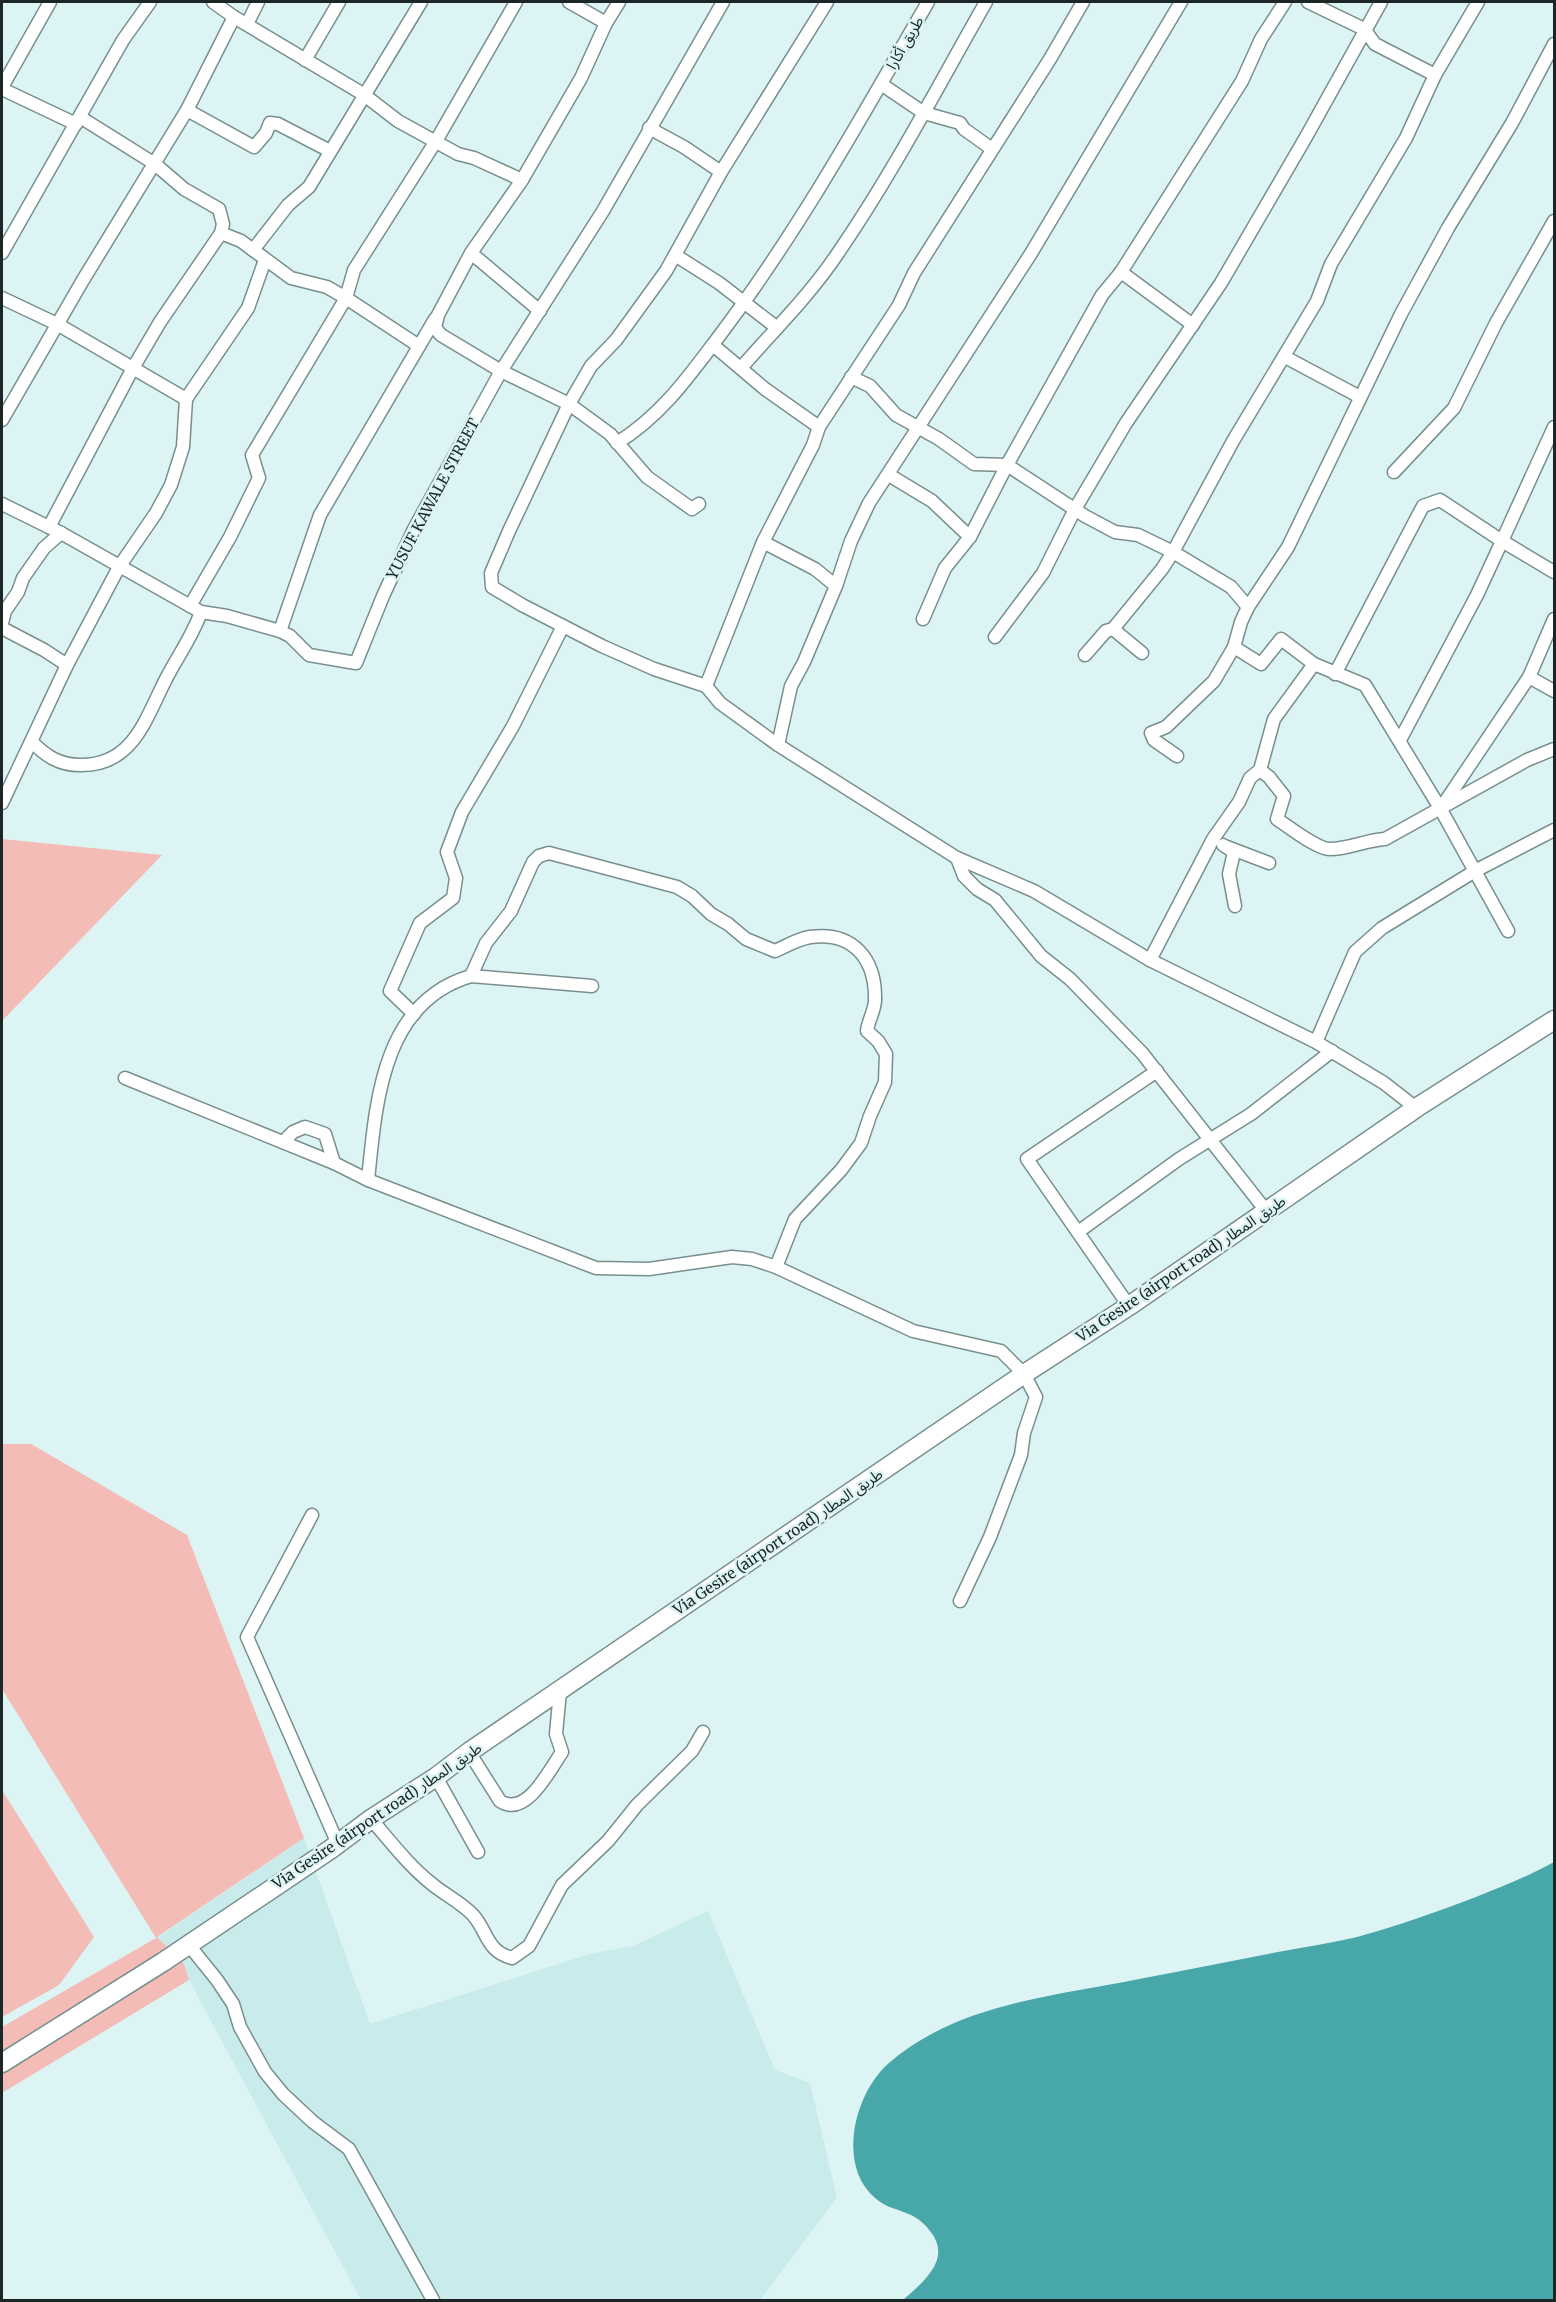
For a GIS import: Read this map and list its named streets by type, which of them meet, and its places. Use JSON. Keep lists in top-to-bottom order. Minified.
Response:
{"streets":{"main road":["Via Gesire (airport road) طريق المطار"],"street":["طريق أكارا","YUSUF KAWALE STREET"]}}
